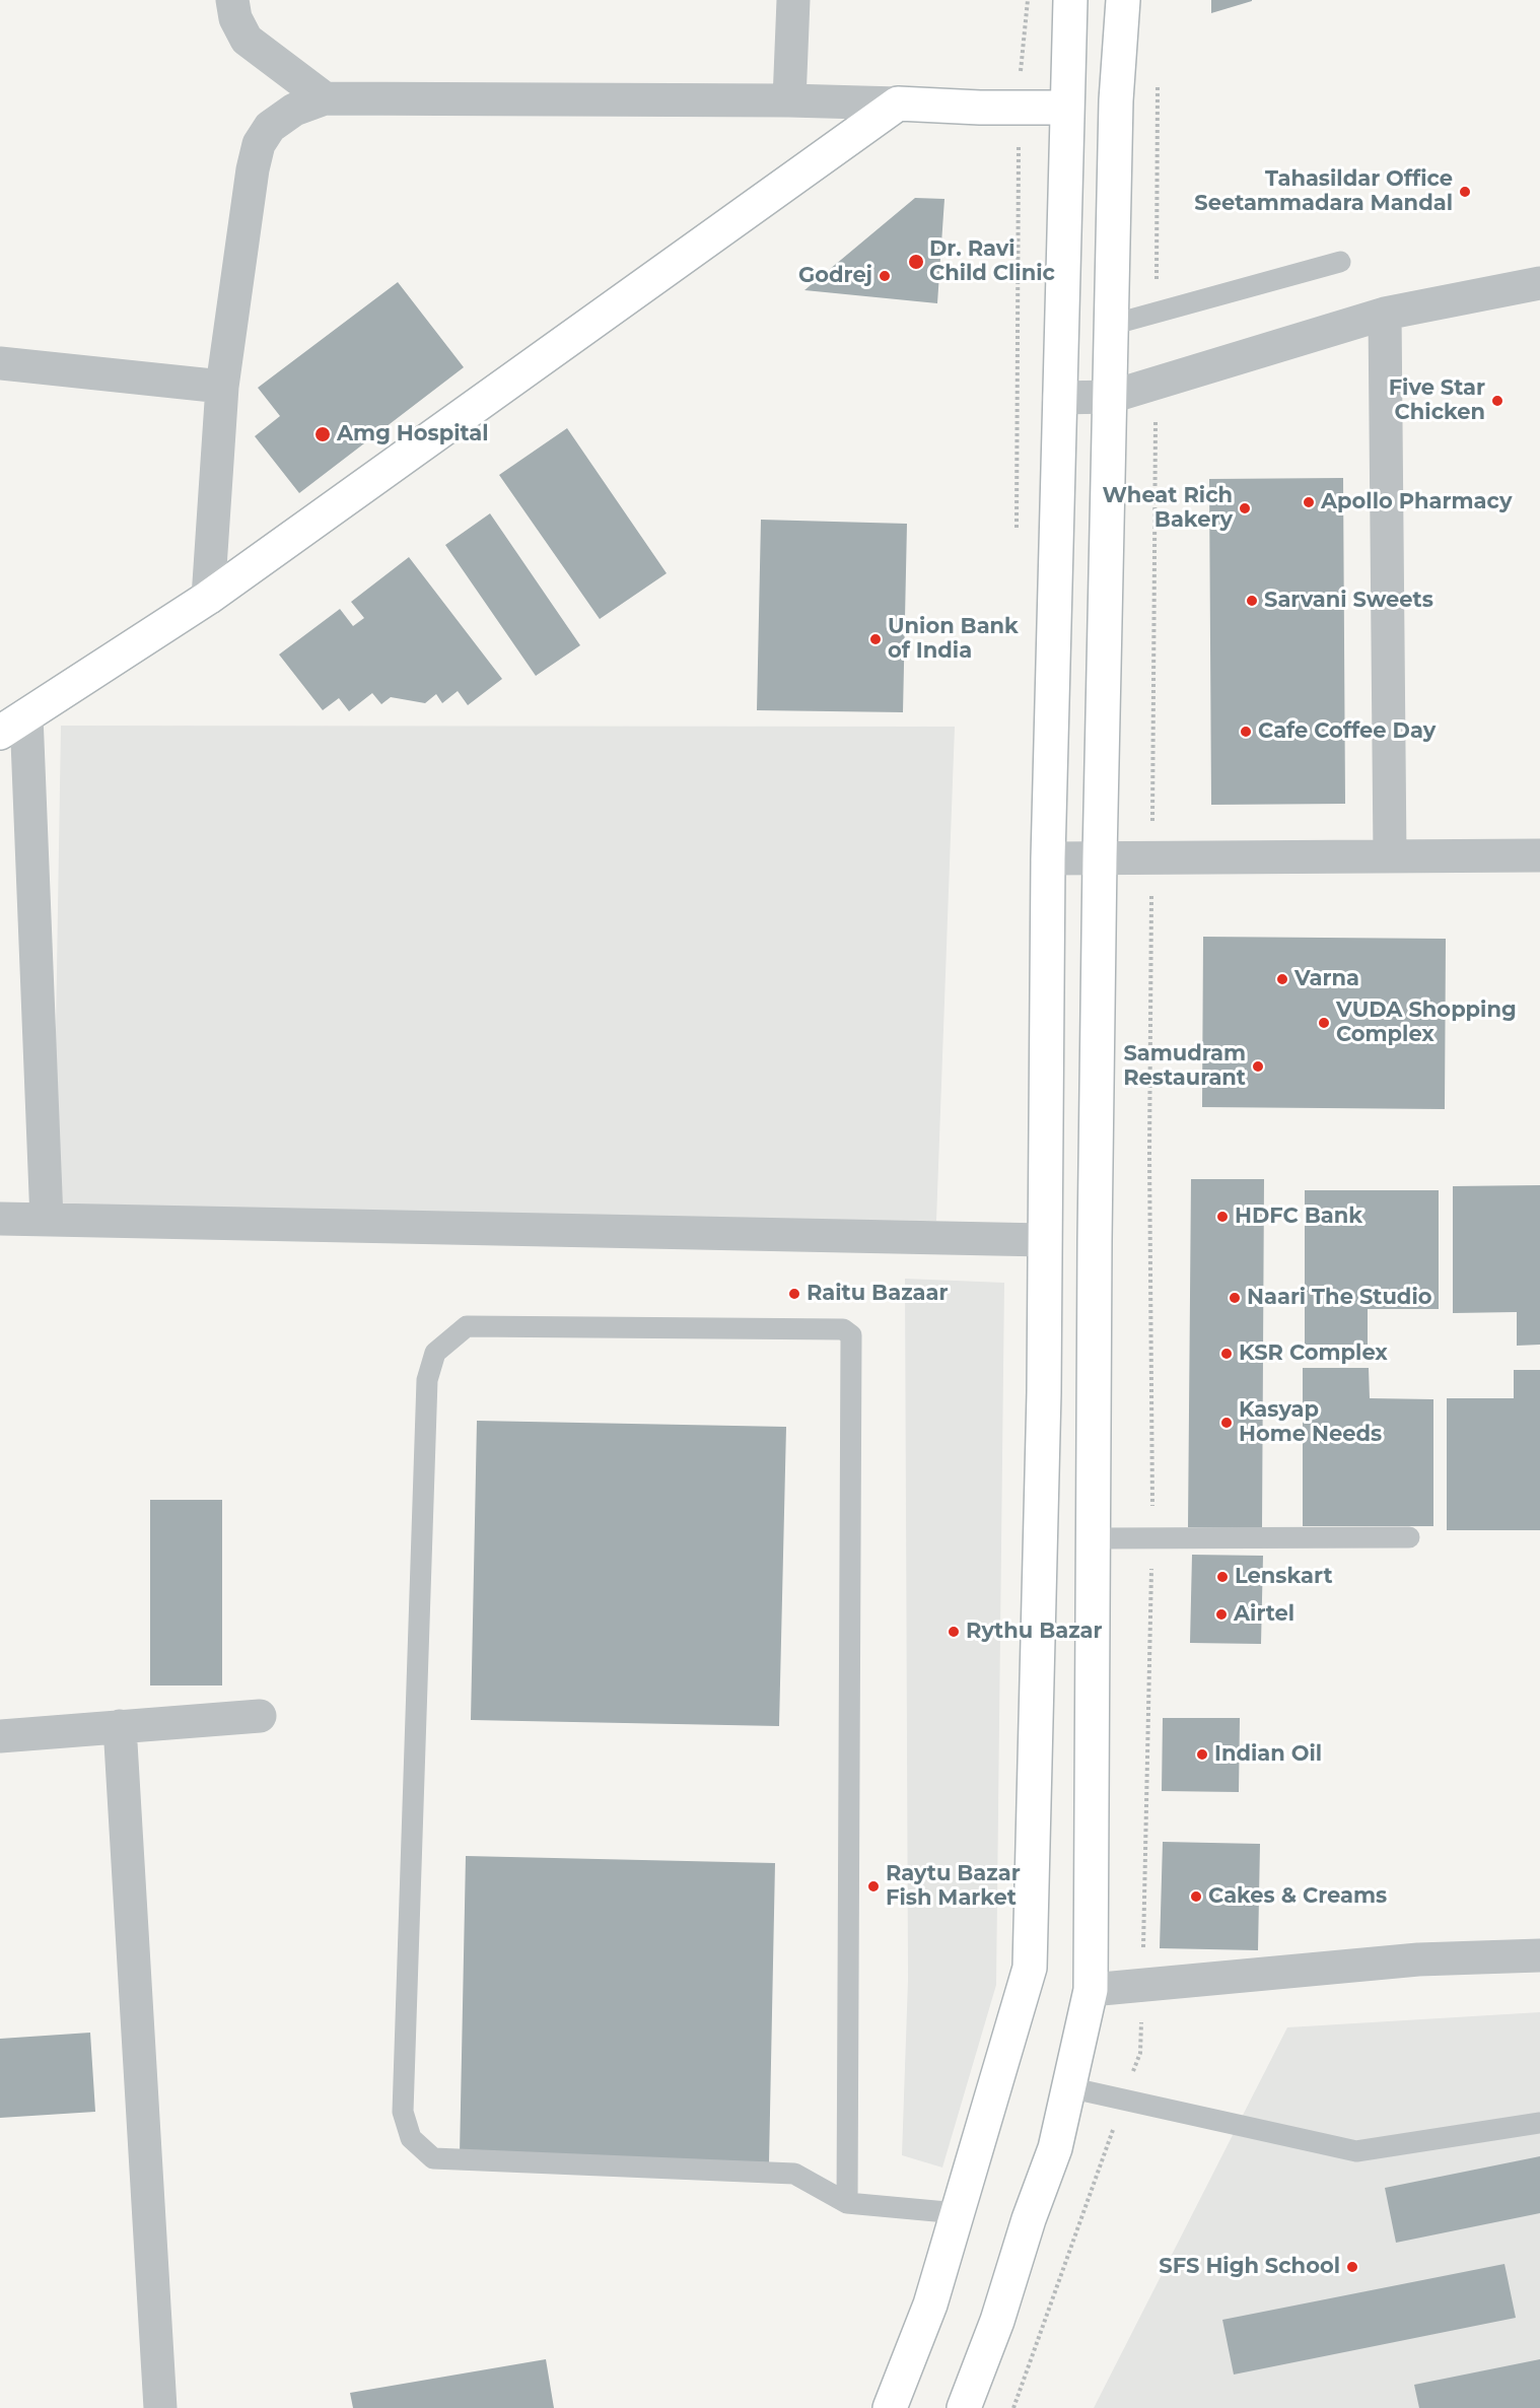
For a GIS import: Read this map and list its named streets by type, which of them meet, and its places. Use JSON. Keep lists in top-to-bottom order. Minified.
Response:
{"places":["Tahasildar Office Seetammadara Mandal","Dr. Ravi Child Clinic","Godrej","Five Star Chicken","Amg Hospital","Apollo Pharmacy","Wheat Rich Bakery","Sarvani Sweets","Union Bank of India","Cafe Coffee Day","Varna","VUDA Shopping Complex","Samudram Restaurant","HDFC Bank","Raitu Bazaar","Naari The Studio","KSR Complex","Kasyap Home Needs","Lenskart","Airtel","Rythu Bazar","Indian Oil","Raytu Bazar Fish Market","Cakes & Creams","SFS High School"]}
